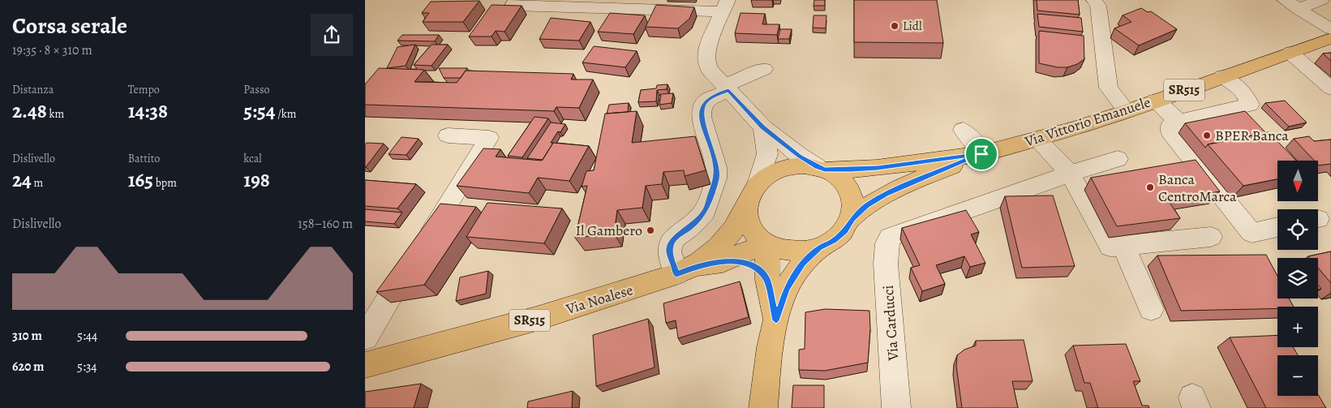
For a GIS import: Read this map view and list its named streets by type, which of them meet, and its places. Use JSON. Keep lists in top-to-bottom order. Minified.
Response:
{"streets":{"main road":["SR515","Via Vittorio Emanuele","Via Noalese"],"street":["Via Carducci"]},"crossings":[["Via Vittorio Emanuele","Via Noalese"]],"places":["Lidl","BPER Banca","Banca CentroMarca","Il Gambero"],"north":"bottom","page":{"heading":["Corsa serale","19:35 · 8 × 310 m"],"stats":[["Distanza","2.48 km"],["Tempo","14:38"],["Passo","5:54 /km"],["Dislivello","24 m"],["Battito","165 bpm"],["kcal","198"]],"map_buttons":["+","−"],"chart":["Dislivello","158–160 m"],"list":[{"name":"310 m","note":"5:44"},{"name":"620 m","note":"5:34"}]}}
